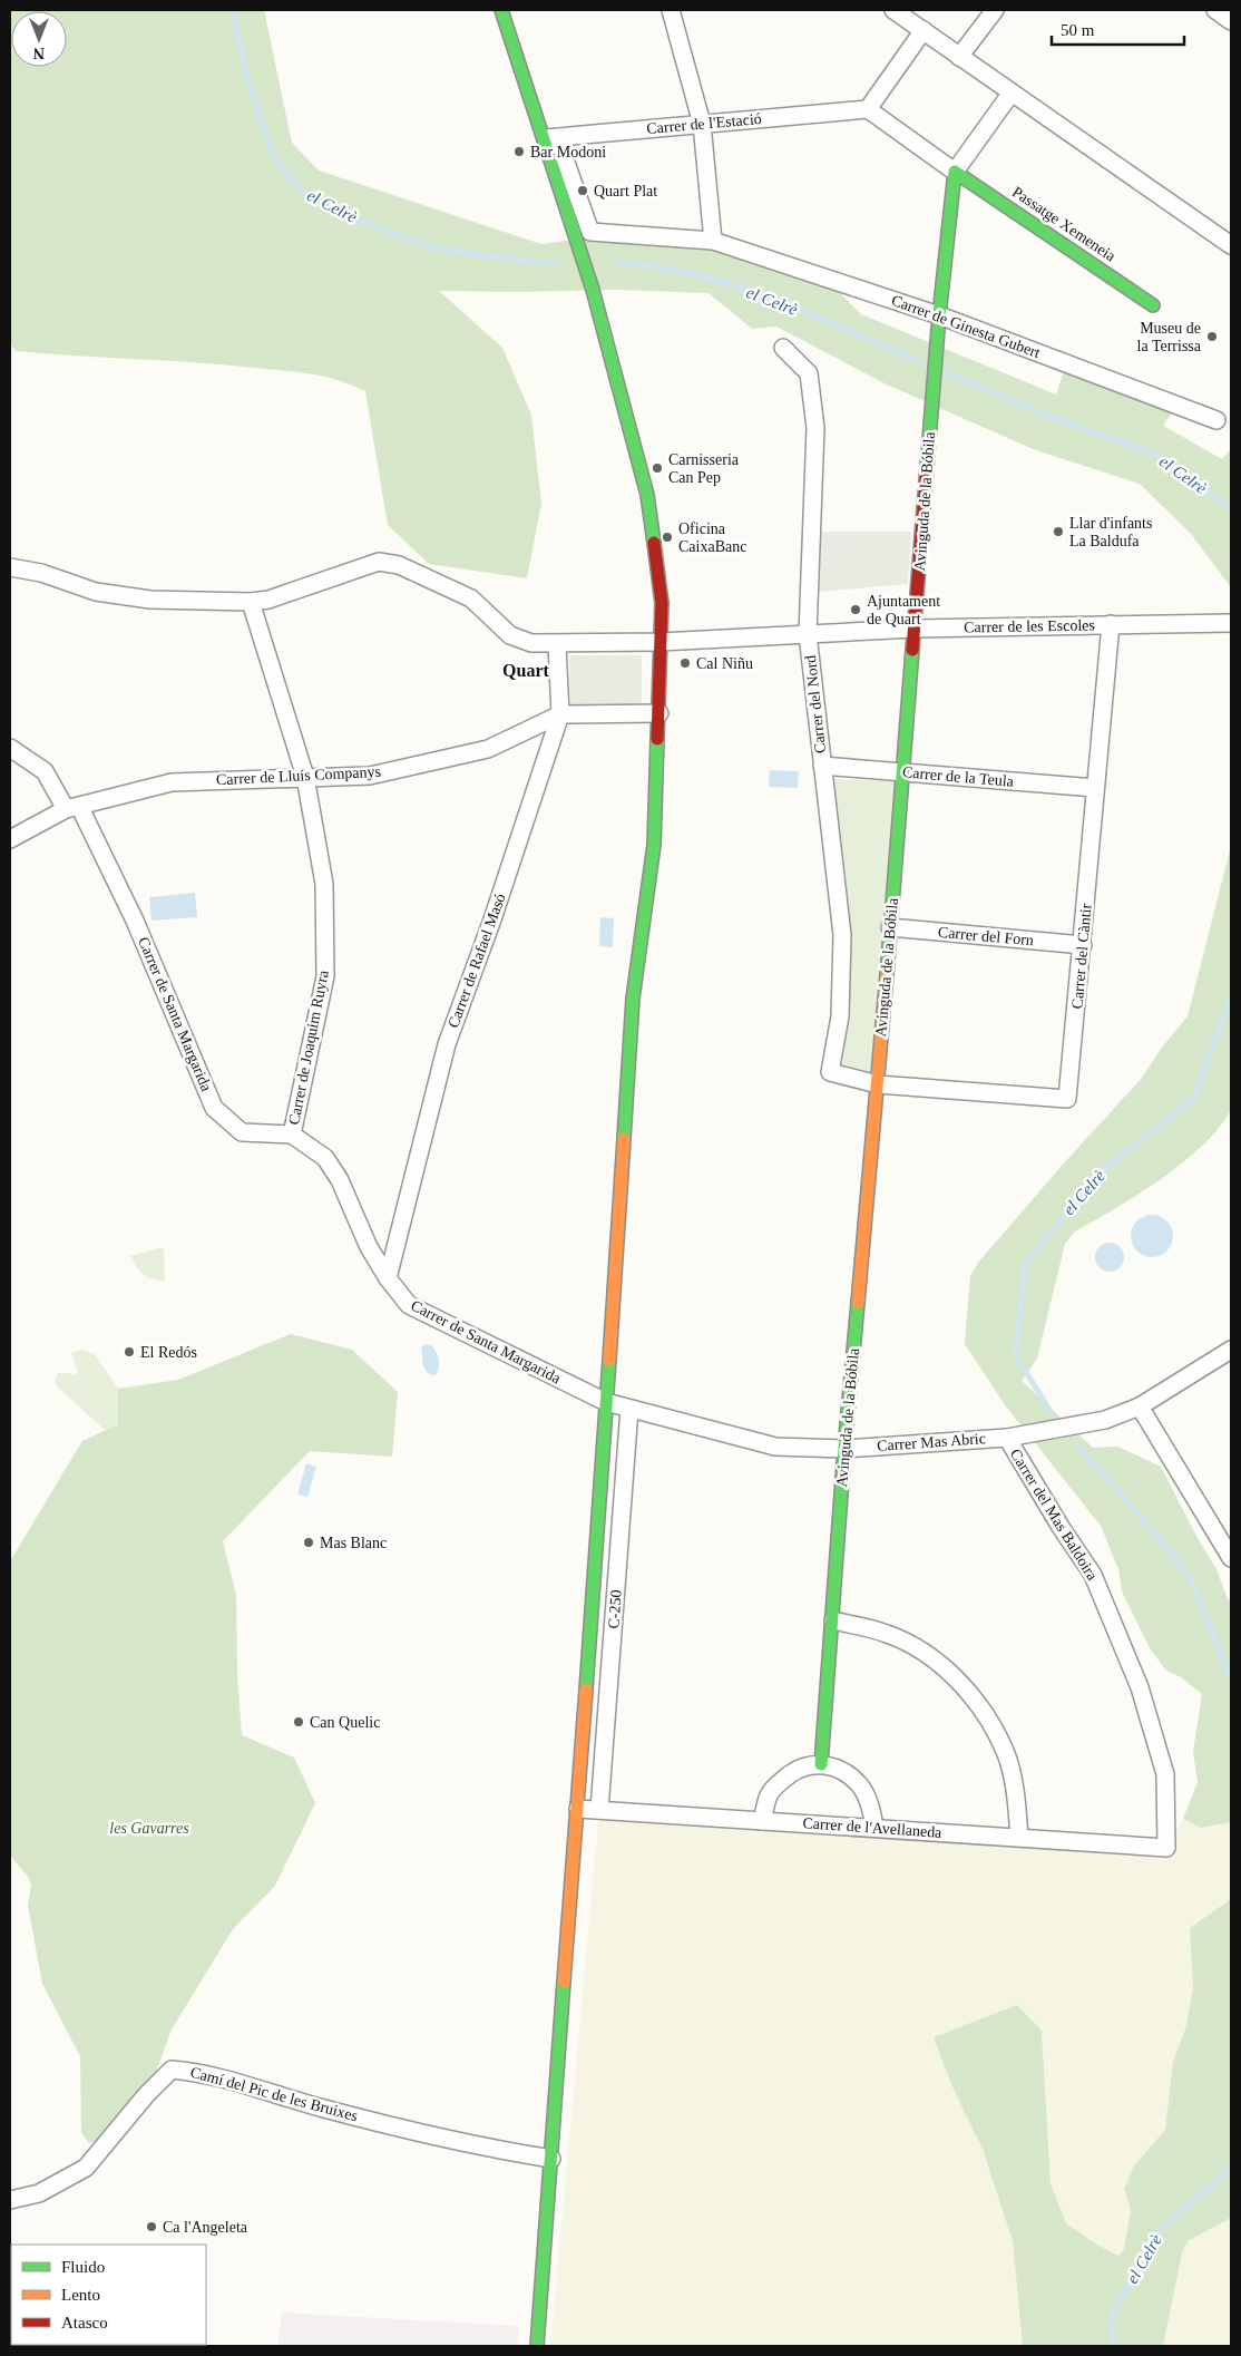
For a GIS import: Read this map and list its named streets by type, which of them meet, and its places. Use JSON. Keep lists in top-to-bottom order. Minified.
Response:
{"streets":{"main road":["Passatge Xemeneia","Avinguda de la Bóbila","C-250"],"street":["Carrer de l'Estació","Carrer de Ginesta Gubert","Carrer de les Escoles","Carrer del Nord","Carrer de Lluís Companys","Carrer de la Teula","Carrer del Forn","Carrer del Càntir","Carrer de Rafael Masó","Carrer de Santa Margarida","Carrer de Joaquim Ruyra","Carrer Mas Abric","Carrer del Mas Baldoira","Carrer de l'Avellaneda","Camí del Pic de les Bruixes"]},"crossings":[["Carrer de l'Estació","Carrer de Ginesta Gubert"],["Carrer de l'Estació","C-250"],["Passatge Xemeneia","Avinguda de la Bóbila"],["Carrer de Ginesta Gubert","Avinguda de la Bóbila"],["Carrer de Ginesta Gubert","C-250"],["Avinguda de la Bóbila","Carrer de les Escoles"],["Avinguda de la Bóbila","Carrer del Nord"],["Avinguda de la Bóbila","Carrer de la Teula"],["Avinguda de la Bóbila","Carrer del Forn"],["Avinguda de la Bóbila","Carrer del Càntir"],["Avinguda de la Bóbila","Carrer de Santa Margarida"],["Avinguda de la Bóbila","Carrer Mas Abric"],["Carrer de les Escoles","Carrer del Nord"],["Carrer de les Escoles","Carrer del Càntir"],["Carrer de les Escoles","Carrer de Rafael Masó"],["Carrer de les Escoles","Carrer de Joaquim Ruyra"],["Carrer de les Escoles","C-250"],["Carrer del Nord","Carrer de la Teula"],["Carrer del Nord","Carrer del Càntir"],["Carrer de Lluís Companys","Carrer de Rafael Masó"],["Carrer de Lluís Companys","Carrer de Santa Margarida"],["Carrer de Lluís Companys","Carrer de Joaquim Ruyra"],["Carrer de Lluís Companys","C-250"],["Carrer de la Teula","Carrer del Càntir"],["Carrer del Forn","Carrer del Càntir"],["Carrer de Rafael Masó","Carrer de Santa Margarida"],["Carrer de Santa Margarida","Carrer de Joaquim Ruyra"],["Carrer de Santa Margarida","Carrer Mas Abric"],["Carrer de Santa Margarida","C-250"],["Carrer Mas Abric","Carrer del Mas Baldoira"],["Carrer del Mas Baldoira","Carrer de l'Avellaneda"],["C-250","Carrer de l'Avellaneda"],["C-250","Camí del Pic de les Bruixes"]],"districts":["Quart"],"water":["el Celrè"],"parks":["les Gavarres"],"places":["Bar Modoni","Quart Plat","Museu de la Terrissa","Carnisseria Can Pep","Llar d'infants La Baldufa","Oficina CaixaBanc","Ajuntament de Quart","Cal Niñu","El Redós","Mas Blanc","Can Quelic","Ca l'Angeleta"],"legend":["Fluido","Lento","Atasco"],"scale_bar":"50 m","north":"bottom"}
